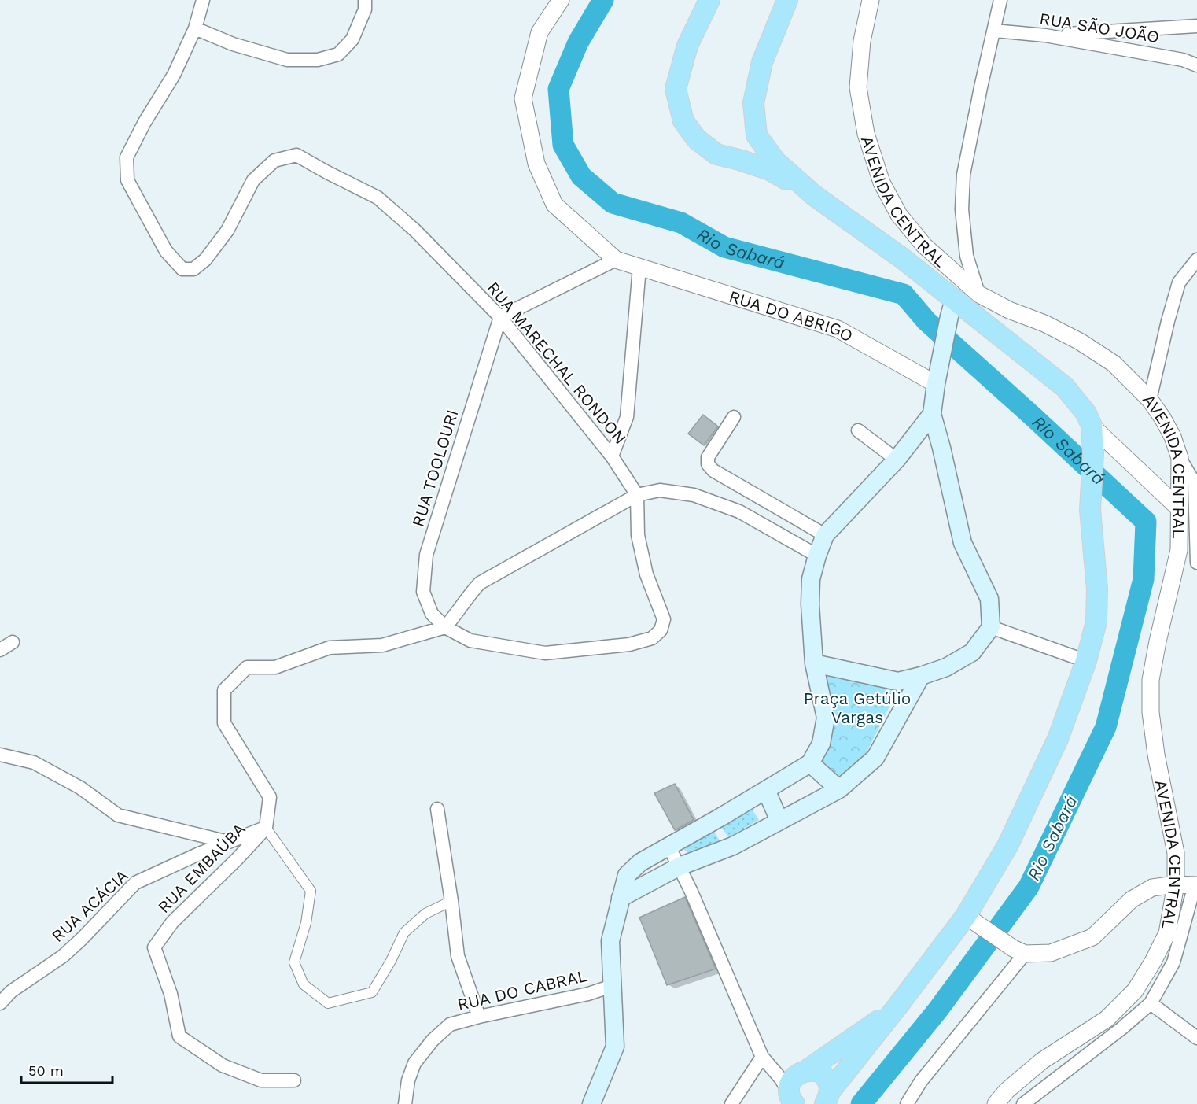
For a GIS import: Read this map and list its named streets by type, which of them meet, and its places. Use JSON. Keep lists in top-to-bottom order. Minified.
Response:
{"streets":{"street":["RUA SÃO JOÃO","AVENIDA CENTRAL","RUA DO ABRIGO","RUA MARECHAL RONDON","RUA TOOLOURI","RUA EMBAÚBA","RUA ACÁCIA","RUA DO CABRAL"]},"crossings":[["RUA MARECHAL RONDON","RUA TOOLOURI"],["RUA TOOLOURI","RUA EMBAÚBA"],["RUA EMBAÚBA","RUA ACÁCIA"]],"water":["Rio Sabará"],"parks":["Praça Getúlio Vargas"],"scale_bar":"50 m"}
